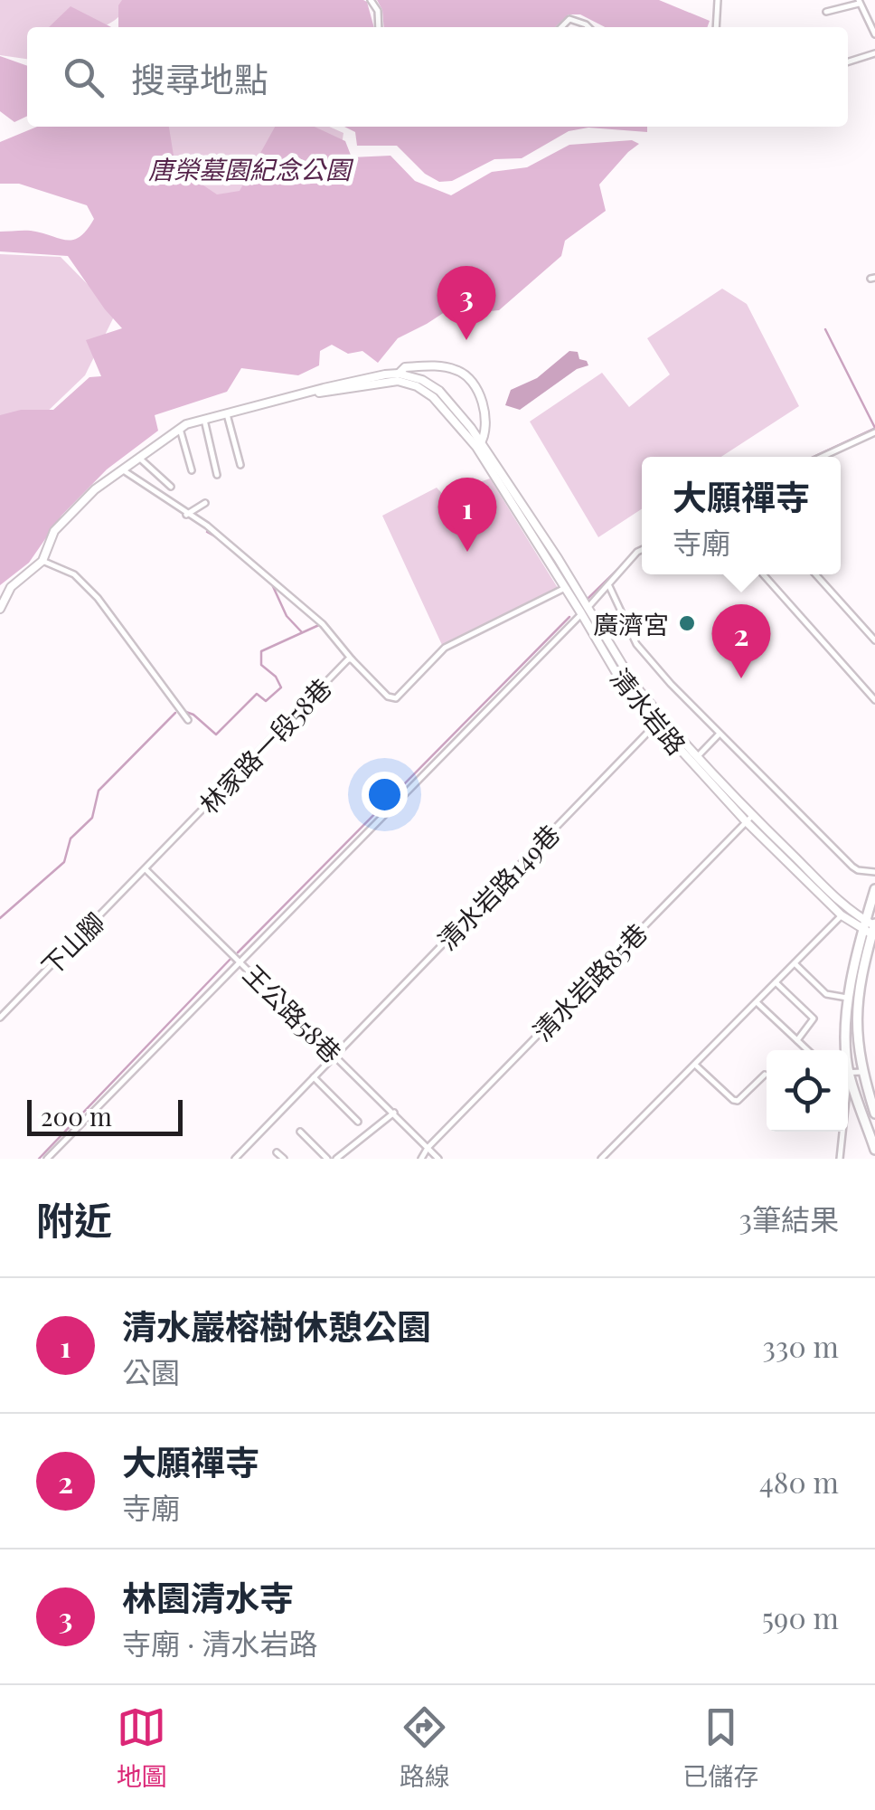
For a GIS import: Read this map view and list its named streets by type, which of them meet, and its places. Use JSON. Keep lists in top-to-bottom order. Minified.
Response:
{"streets":{"street":["清水岩路","林家路一段58巷","清水岩路149巷","下山腳","清水岩路85巷","王公路58巷"]},"crossings":[["清水岩路","林家路一段58巷"],["清水岩路","清水岩路149巷"],["清水岩路","清水岩路85巷"],["林家路一段58巷","下山腳"],["林家路一段58巷","王公路58巷"],["清水岩路149巷","王公路58巷"],["下山腳","王公路58巷"],["清水岩路85巷","王公路58巷"]],"parks":["唐榮墓園紀念公園"],"places":["廣濟宮"],"scale_bar":"200 m","page":{"search":"搜尋地點","pins":["3","1","2"],"popup":["大願禪寺","寺廟"],"scale":"200 m","heading":["附近","3筆結果"],"list":[{"mark":"1","name":"清水巖榕樹休憩公園","note":"公園","value":"330 m"},{"mark":"2","name":"大願禪寺","note":"寺廟","value":"480 m"},{"mark":"3","name":"林園清水寺","note":"寺廟 · 清水岩路","value":"590 m"}],"nav":["地圖","路線","已儲存"]}}
